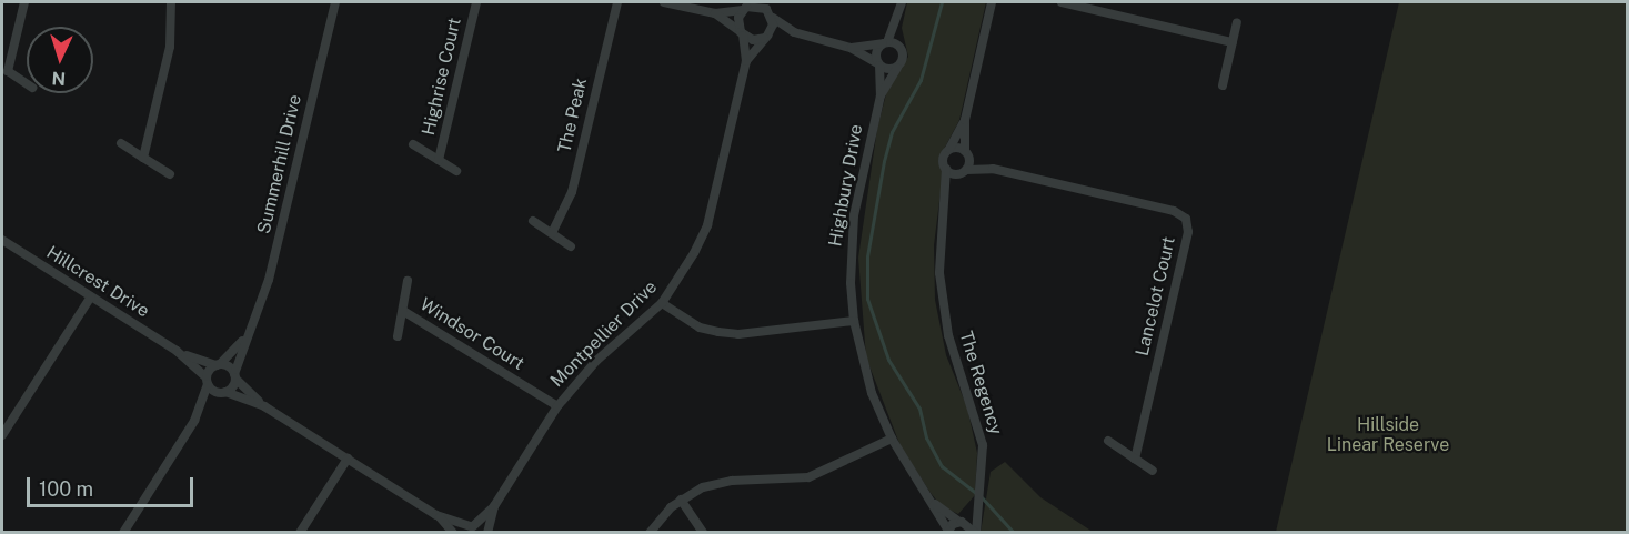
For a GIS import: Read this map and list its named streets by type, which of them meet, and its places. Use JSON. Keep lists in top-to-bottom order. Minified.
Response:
{"streets":{"street":["Highrise Court","The Peak","Summerhill Drive","Highbury Drive","Hillcrest Drive","Lancelot Court","Windsor Court","Montpellier Drive","The Regency"]},"crossings":[["Summerhill Drive","Hillcrest Drive"],["Highbury Drive","The Regency"],["Lancelot Court","The Regency"],["Windsor Court","Montpellier Drive"]],"parks":["Hillside Linear Reserve"],"scale_bar":"100 m","north":"bottom"}
